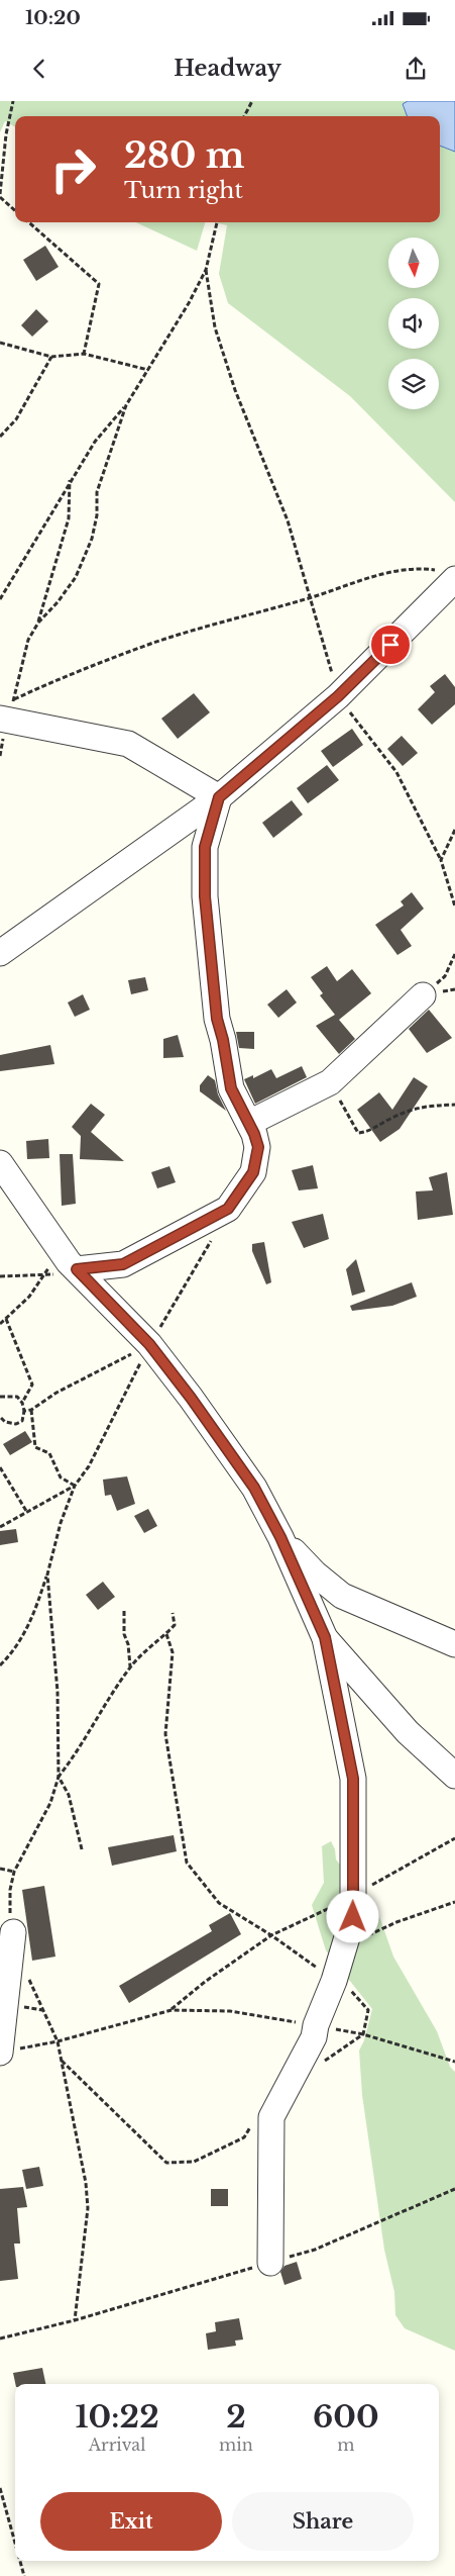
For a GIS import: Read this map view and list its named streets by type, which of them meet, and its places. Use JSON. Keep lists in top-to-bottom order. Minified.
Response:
{"north":"bottom","page":{"status":"10:20","header":"Headway","turn":["280 m","Turn right"],"eta":["10:22","Arrival","2","min","600","m"],"buttons":["Exit","Share"]}}
